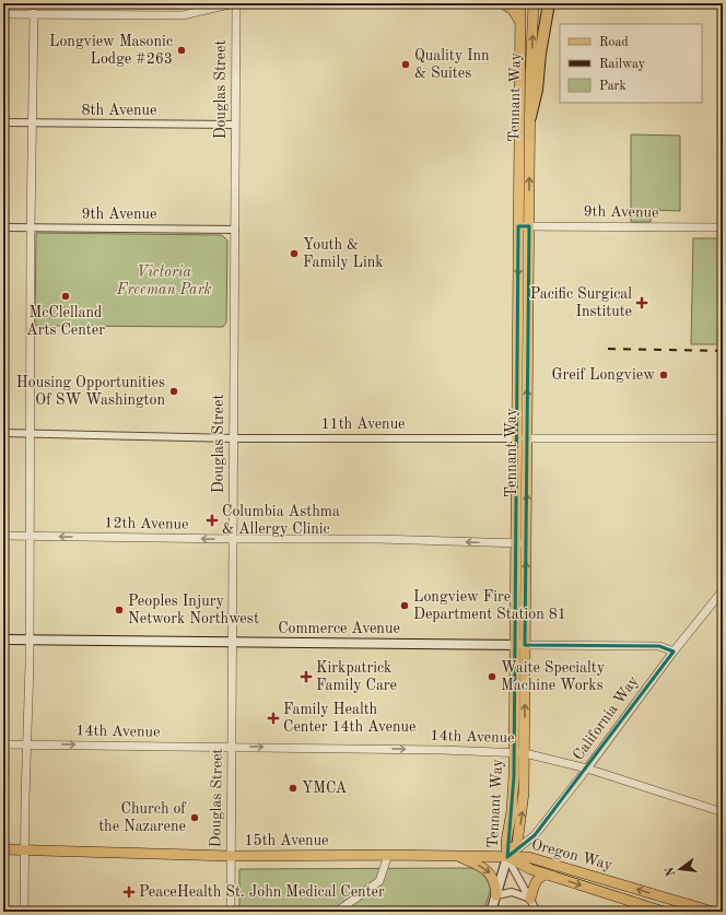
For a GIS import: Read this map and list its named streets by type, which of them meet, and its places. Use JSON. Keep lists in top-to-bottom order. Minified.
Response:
{"streets":{"main road":["Tennant Way","Commerce Avenue","15th Avenue","Oregon Way"],"street":["Douglas Street","8th Avenue","9th Avenue","11th Avenue","12th Avenue","California Way","14th Avenue"]},"crossings":[["Douglas Street","8th Avenue"],["Douglas Street","9th Avenue"],["Douglas Street","11th Avenue"],["Douglas Street","12th Avenue"],["Douglas Street","Commerce Avenue"],["Douglas Street","14th Avenue"],["Douglas Street","15th Avenue"],["Tennant Way","9th Avenue"],["Tennant Way","11th Avenue"],["Tennant Way","12th Avenue"],["Tennant Way","Commerce Avenue"],["Tennant Way","California Way"],["Tennant Way","14th Avenue"],["Tennant Way","15th Avenue"],["Tennant Way","Oregon Way"],["Commerce Avenue","California Way"],["California Way","14th Avenue"],["California Way","15th Avenue"],["California Way","Oregon Way"],["15th Avenue","Oregon Way"]],"one_way":["12th Avenue","14th Avenue"],"parks":["Victoria Freeman Park"],"places":{"other":["Longview Masonic Lodge #263","Quality Inn & Suites","Youth & Family Link","McClelland Arts Center","Greif Longview","Housing Opportunities Of SW Washington","Longview Fire Department Station 81","Peoples Injury Network Northwest","Waite Specialty Machine Works","YMCA","Church of the Nazarene"],"health":["Pacific Surgical Institute","Columbia Asthma & Allergy Clinic","Kirkpatrick Family Care","Family Health Center 14th Avenue","PeaceHealth St. John Medical Center"]},"legend":["Road","Railway","Park"],"north":"left"}
